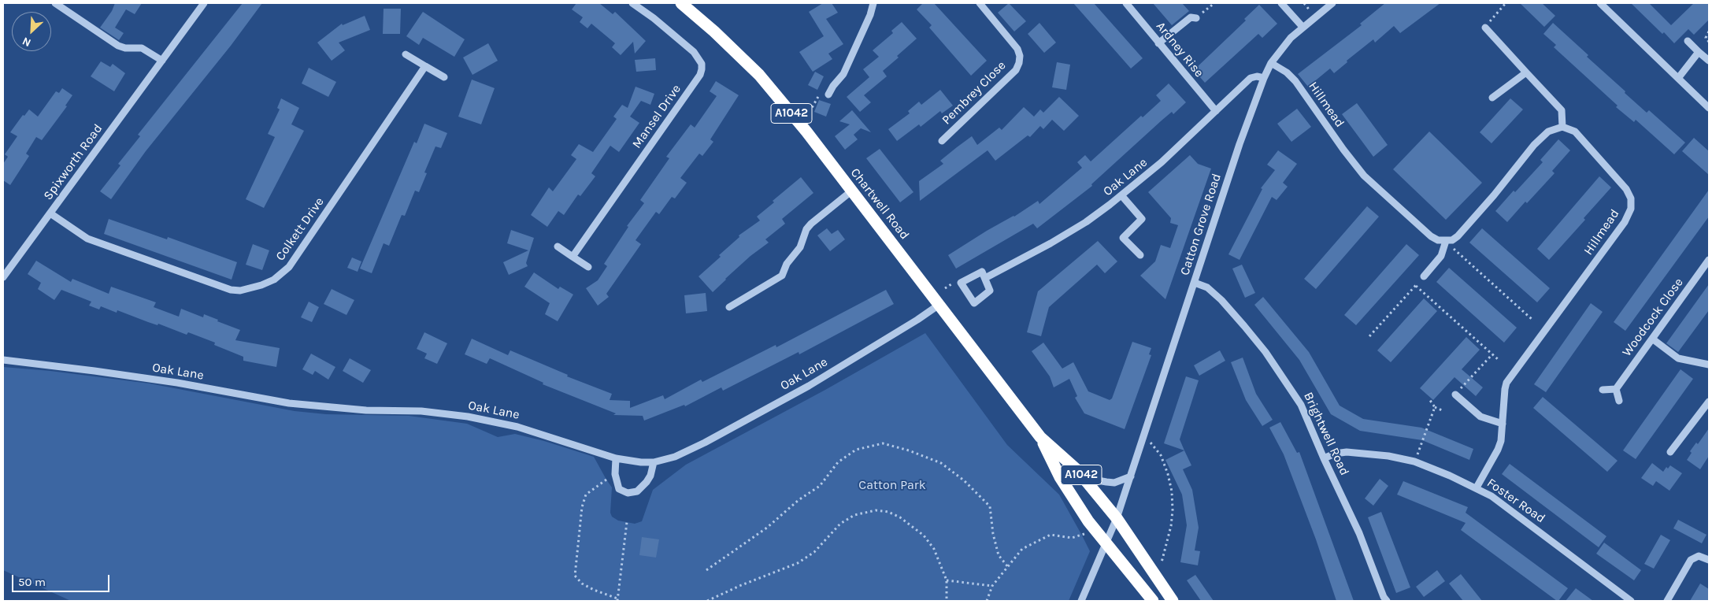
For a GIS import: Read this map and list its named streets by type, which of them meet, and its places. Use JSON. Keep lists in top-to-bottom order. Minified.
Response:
{"streets":{"highway":["A1042","Chartwell Road"],"street":["Ardney Rise","Pembrey Close","Hillmead","Mansel Drive","Spixworth Road","Oak Lane","Catton Grove Road","Colkett Drive","Woodcock Close","Brightwell Road","Foster Road"]},"crossings":[["Ardney Rise","Oak Lane"],["Hillmead","Catton Grove Road"],["Hillmead","Foster Road"],["A1042","Chartwell Road"],["A1042","Catton Grove Road"],["Spixworth Road","Colkett Drive"],["Oak Lane","Chartwell Road"],["Oak Lane","Catton Grove Road"],["Chartwell Road","Catton Grove Road"],["Catton Grove Road","Brightwell Road"],["Brightwell Road","Foster Road"]],"parks":["Catton Park"],"scale_bar":"50 m","north":"bottom left"}
